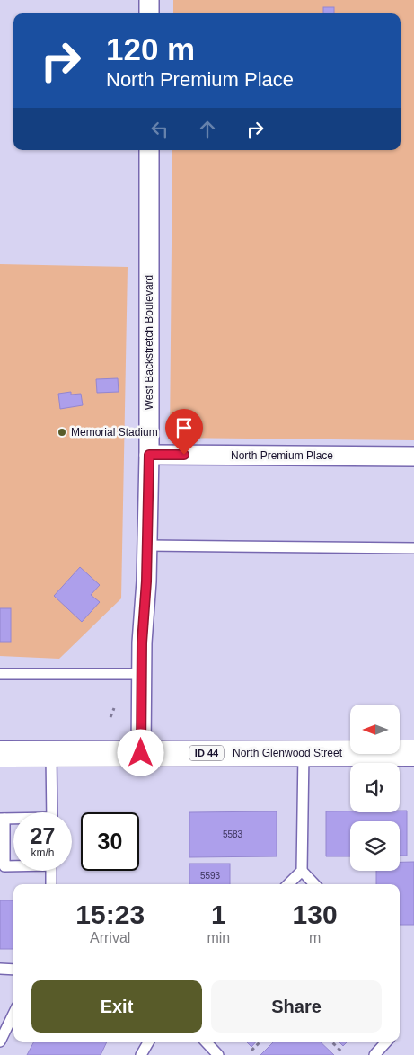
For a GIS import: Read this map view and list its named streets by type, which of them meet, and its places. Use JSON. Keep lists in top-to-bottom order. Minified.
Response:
{"streets":{"main road":["ID 44","North Glenwood Street"],"street":["West Backstretch Boulevard","North Premium Place"]},"crossings":[["West Backstretch Boulevard","North Premium Place"],["West Backstretch Boulevard","North Glenwood Street"]],"places":["Memorial Stadium"],"house_numbers":["5583","5593"],"north":"left","page":{"turn":["120 m","North Premium Place"],"speed":"27 km/h","limit":"30","eta":["15:23","Arrival","1","min","130","m"],"buttons":["Exit","Share"]}}
